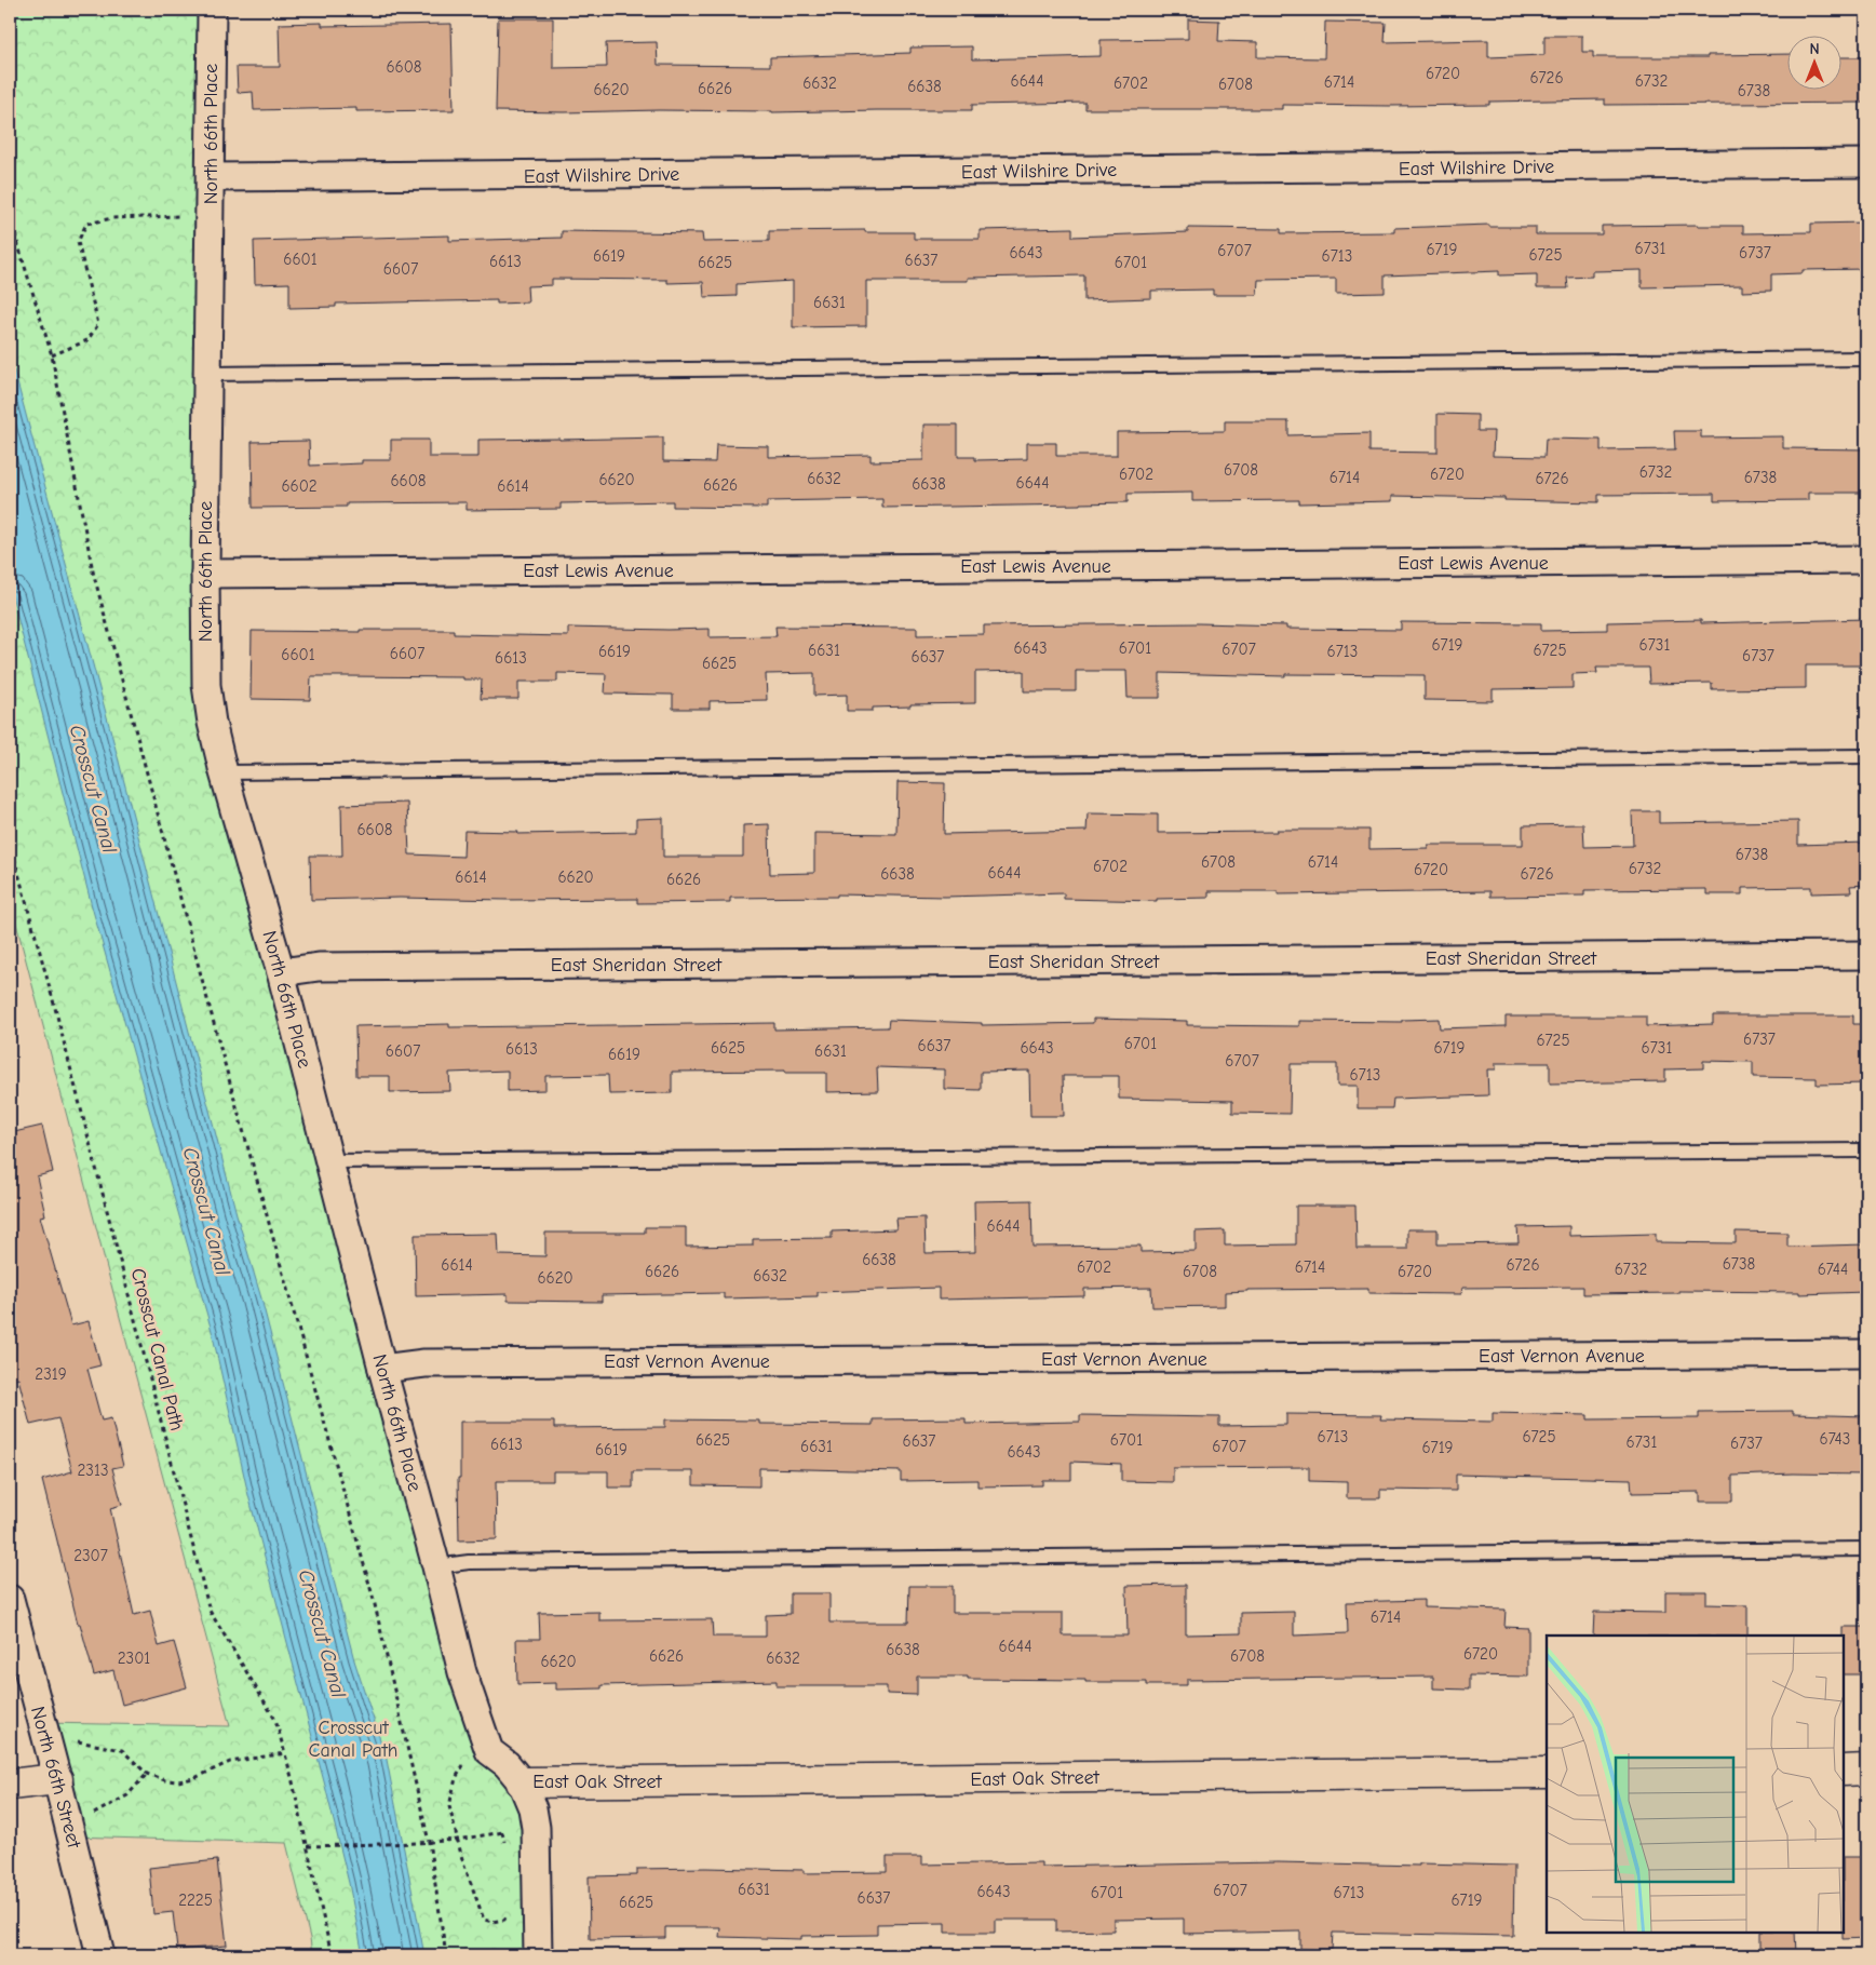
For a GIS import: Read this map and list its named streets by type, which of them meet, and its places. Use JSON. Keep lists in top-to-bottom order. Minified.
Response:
{"streets":{"street":["North 66th Place","East Wilshire Drive","East Lewis Avenue","East Sheridan Street","East Vernon Avenue","North 66th Street","East Oak Street"],"path":["Crosscut Canal Path"]},"crossings":[["North 66th Place","East Wilshire Drive"],["North 66th Place","East Lewis Avenue"],["North 66th Place","East Sheridan Street"],["North 66th Place","East Vernon Avenue"]],"water":["Crosscut Canal"],"parks":["Crosscut Canal Path"],"house_numbers":["6608","6720","6726","6644","6732","6714","6632","6702","6708","6638","6626","6620","6738","6731","6719","6707","6643","6737","6725","6619","6713","6601","6637","6613","6625","6701","6607","6631","6708","6732","6702","6720","6714","6738","6632","6726","6620","6608","6644","6638","6626","6602","6614","6719","6731","6643","6701","6707","6631","6725","6619","6713","6607","6601","6737","6637","6613","6625","6608","6738","6708","6714","6702","6732","6720","6644","6638","6726","6614","6620","6626","6737","6725","6701","6637","6625","6643","6719","6731","6613","6607","6631","6619","6707","6713","6644","6638","6738","6614","6726","6702","6714","6732","6744","6626","6708","6720","6632","6620","2319","6713","6725","6743","6625","6701","6637","6731","6737","6613","6631","6707","6719","6619","6643","2313","2307","6714","6644","6638","6720","6626","6708","2301","6632","6620","6631","6707","6643","6701","6713","6637","2225","6719","6625"],"north":"top"}
